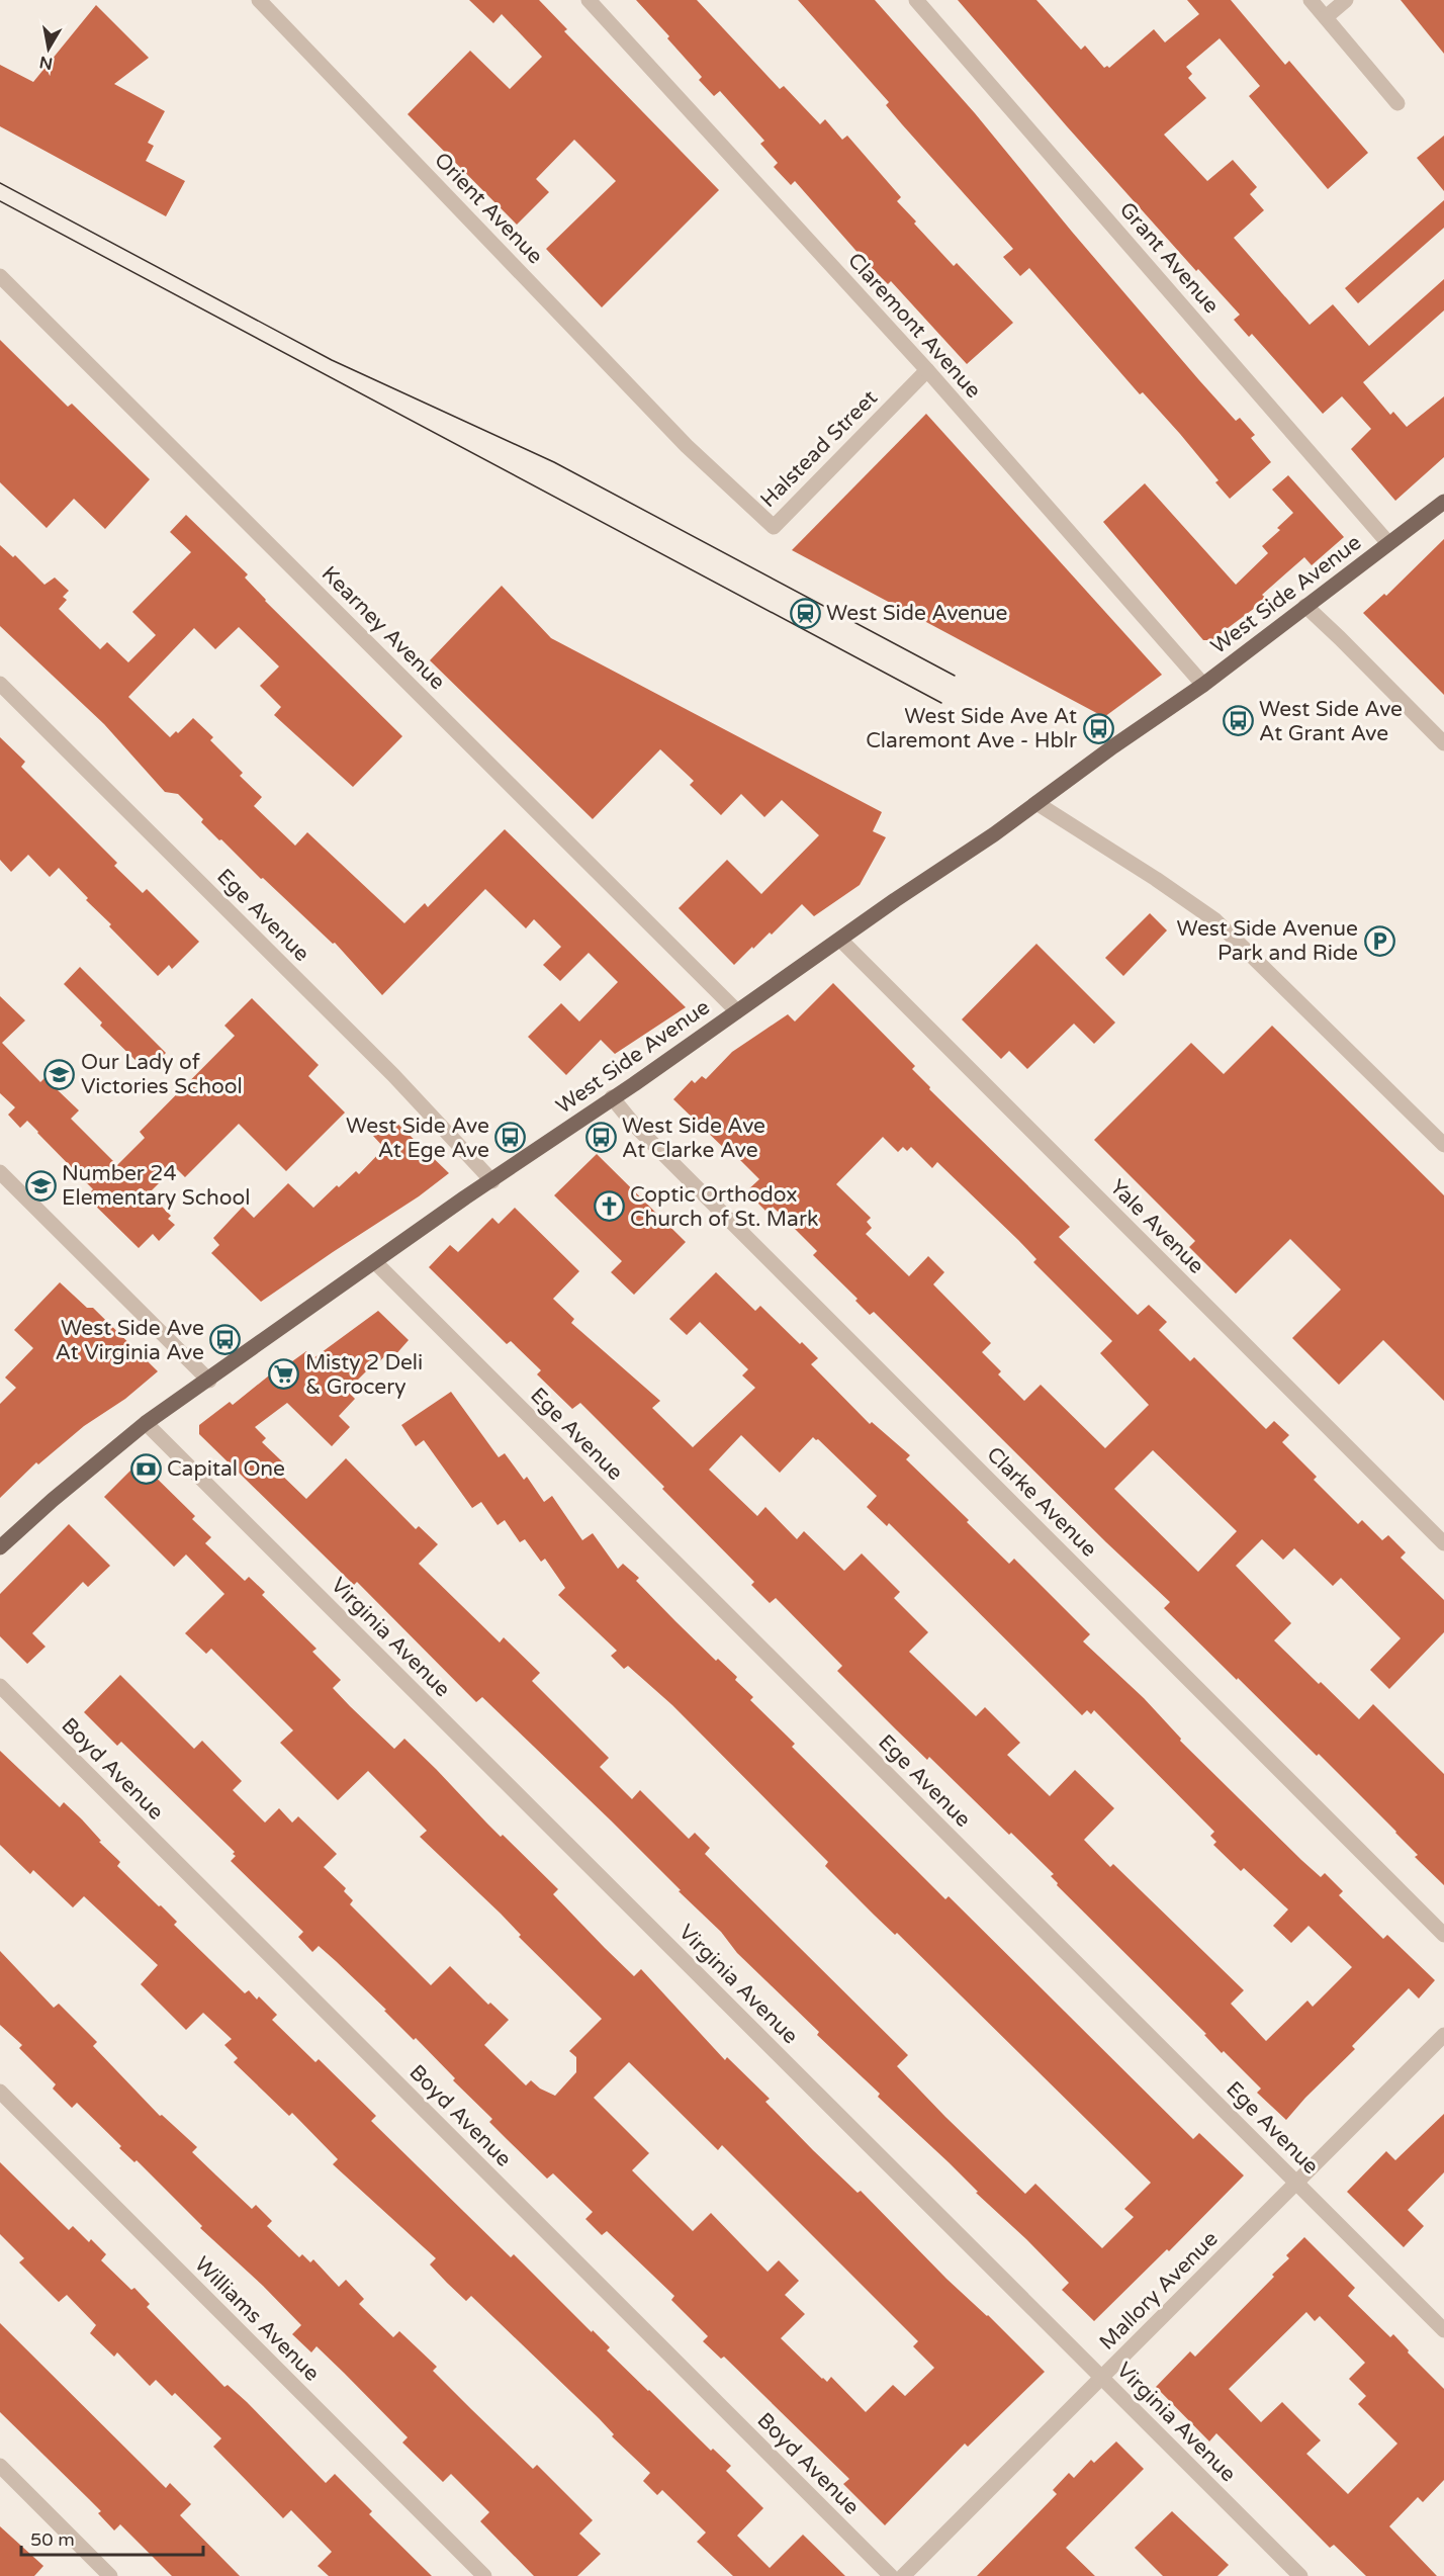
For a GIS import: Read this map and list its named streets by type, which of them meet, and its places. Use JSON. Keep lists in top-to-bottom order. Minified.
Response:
{"streets":{"main road":["West Side Avenue"],"street":["Orient Avenue","Grant Avenue","Claremont Avenue","Halstead Street","Kearney Avenue","Ege Avenue","Yale Avenue","Clarke Avenue","Virginia Avenue","Boyd Avenue","Mallory Avenue","Williams Avenue"]},"crossings":[["Orient Avenue","Halstead Street"],["Grant Avenue","West Side Avenue"],["Claremont Avenue","Halstead Street"],["Claremont Avenue","West Side Avenue"],["West Side Avenue","Kearney Avenue"],["West Side Avenue","Ege Avenue"],["West Side Avenue","Yale Avenue"],["West Side Avenue","Clarke Avenue"],["West Side Avenue","Virginia Avenue"],["Ege Avenue","Mallory Avenue"],["Virginia Avenue","Mallory Avenue"]],"places":{"station":["West Side Avenue"],"bus stop":["West Side Ave At Grant Ave","West Side Ave At Claremont Ave - Hblr","West Side Ave At Ege Ave","West Side Ave At Clarke Ave","West Side Ave At Virginia Ave"],"parking":["West Side Avenue Park and Ride"],"school or university":["Our Lady of Victories School","Number 24 Elementary School"],"church":["Coptic Orthodox Church of St. Mark"],"supermarket":["Misty 2 Deli & Grocery"],"bank":["Capital One"]},"scale_bar":"50 m","north":"bottom"}
